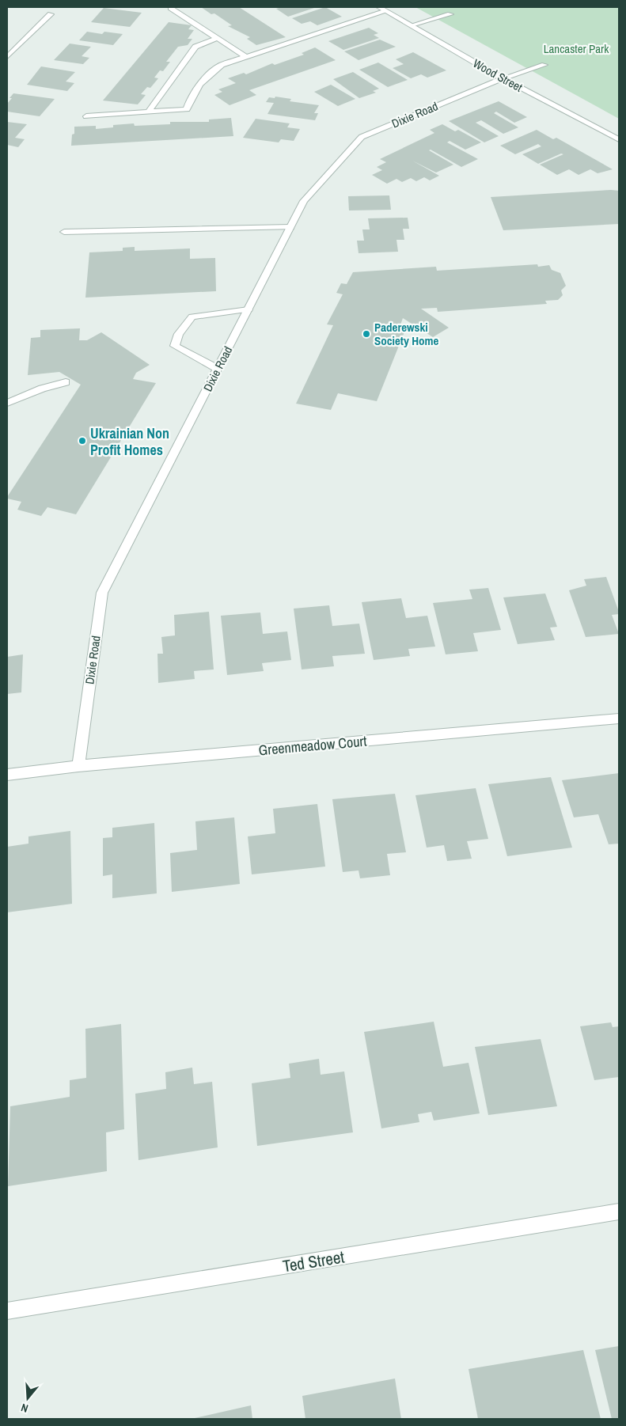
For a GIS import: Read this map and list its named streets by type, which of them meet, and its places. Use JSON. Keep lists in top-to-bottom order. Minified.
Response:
{"streets":{"street":["Wood Street","Dixie Road","Greenmeadow Court","Ted Street"]},"crossings":[["Wood Street","Dixie Road"],["Dixie Road","Greenmeadow Court"]],"parks":["Lancaster Park"],"places":["Paderewski Society Home","Ukrainian Non Profit Homes"],"north":"bottom"}
